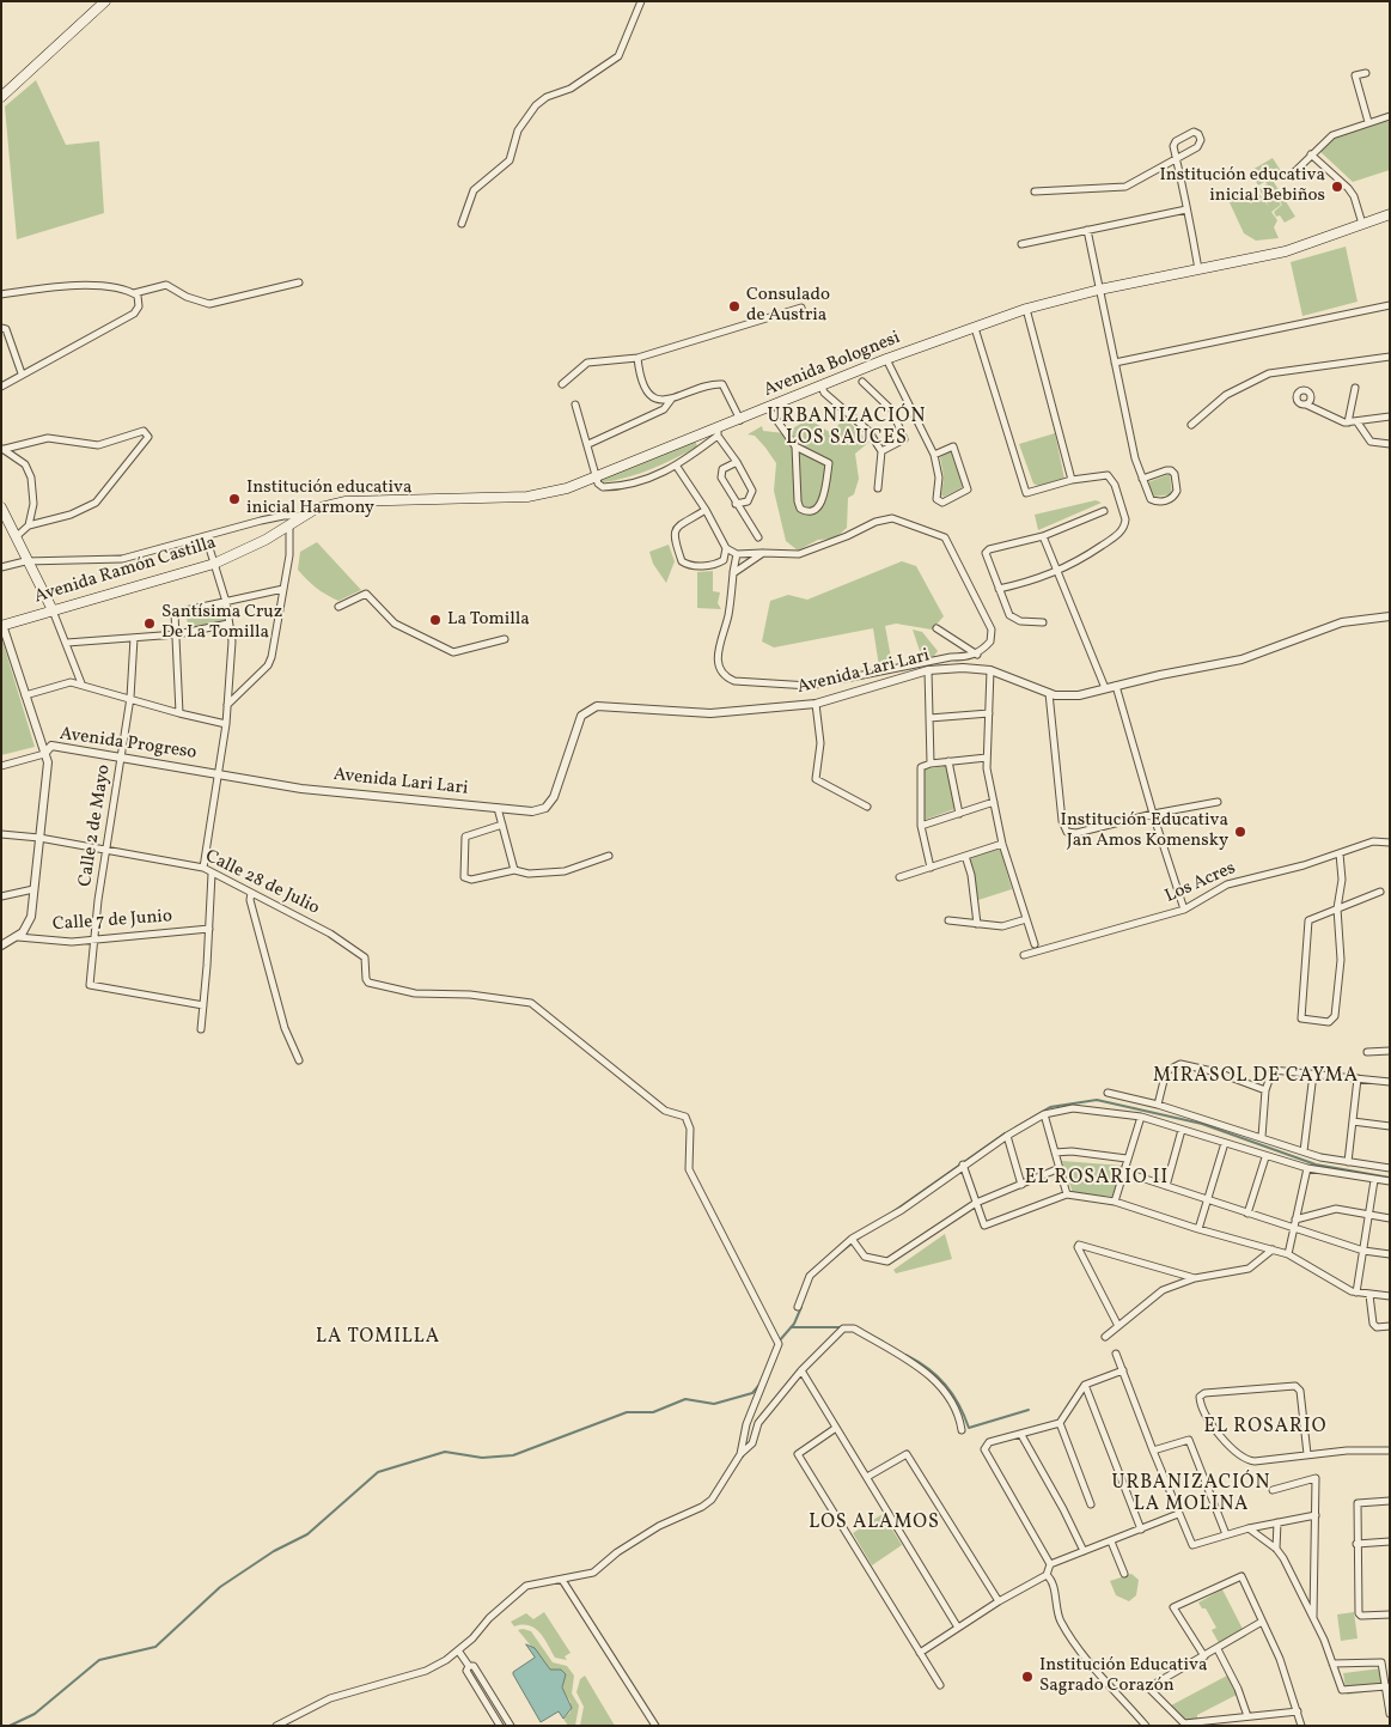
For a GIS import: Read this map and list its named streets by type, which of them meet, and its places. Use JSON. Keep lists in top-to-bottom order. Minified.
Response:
{"streets":{"main road":["Avenida Bolognesi","Avenida Ramón Castilla"],"street":["Avenida Lari Lari","Avenida Progreso","Calle 2 de Mayo","Calle 28 de Julio","Los Acres","Calle 7 de Junio"]},"crossings":[["Avenida Bolognesi","Avenida Ramón Castilla"],["Avenida Lari Lari","Avenida Progreso"],["Avenida Progreso","Calle 2 de Mayo"],["Calle 2 de Mayo","Calle 28 de Julio"],["Calle 2 de Mayo","Calle 7 de Junio"]],"districts":["URBANIZACIÓN LOS SAUCES","MIRASOL DE CAYMA","EL ROSARIO II","LA TOMILLA","EL ROSARIO","URBANIZACIÓN LA MOLINA","LOS ALAMOS"],"places":["Institución educativa inicial Bebiños","Consulado de Austria","Institución educativa inicial Harmony","La Tomilla","Santísima Cruz De La Tomilla","Institución Educativa Jan Amos Komensky","Institución Educativa Sagrado Corazón"]}
